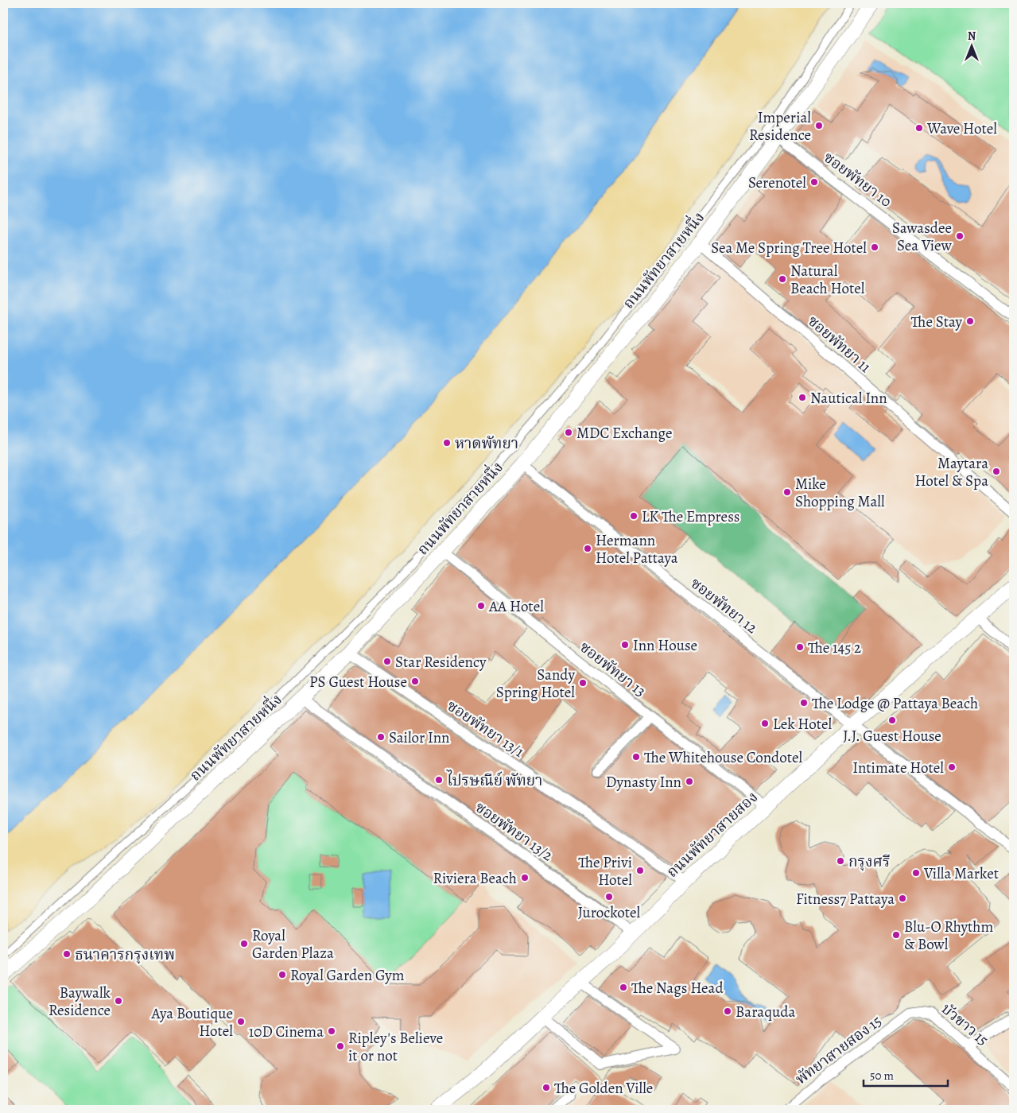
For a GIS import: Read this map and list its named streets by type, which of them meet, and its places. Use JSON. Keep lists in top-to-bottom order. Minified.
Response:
{"streets":{"main road":["ถนนพัทยาสายหนึ่ง","ถนนพัทยาสายสอง"],"street":["ซอยพัทยา 10","ซอยพัทยา 11","ซอยพัทยา 12","ซอยพัทยา 13","ซอยพัทยา 13/1","ซอยพัทยา 13/2","บัวขาว 15","พัทยาสายสอง 15"]},"crossings":[["ซอยพัทยา 10","ถนนพัทยาสายหนึ่ง"],["ถนนพัทยาสายหนึ่ง","ซอยพัทยา 11"],["ถนนพัทยาสายหนึ่ง","ซอยพัทยา 12"],["ถนนพัทยาสายหนึ่ง","ซอยพัทยา 13"],["ถนนพัทยาสายหนึ่ง","ซอยพัทยา 13/1"],["ถนนพัทยาสายหนึ่ง","ซอยพัทยา 13/2"],["ซอยพัทยา 12","ถนนพัทยาสายสอง"],["ซอยพัทยา 13","ถนนพัทยาสายสอง"],["ซอยพัทยา 13/1","ถนนพัทยาสายสอง"],["ซอยพัทยา 13/2","ถนนพัทยาสายสอง"],["บัวขาว 15","พัทยาสายสอง 15"]],"places":["Imperial Residence","Wave Hotel","Serenotel","Sawasdee Sea View","Sea Me Spring Tree Hotel","Natural Beach Hotel","The Stay","Nautical Inn","MDC Exchange","หาดพัทยา","Maytara Hotel & Spa","Mike Shopping Mall","LK The Empress","Hermann Hotel Pattaya","AA Hotel","Inn House","The 145 2","Star Residency","PS Guest House","Sandy Spring Hotel","The Lodge @ Pattaya Beach","J.J. Guest House","Lek Hotel","Sailor Inn","The Whitehouse Condotel","Intimate Hotel","ไปรษณีย์ พัทยา","Dynasty Inn","กรุงศรี","The Privi Hotel","Villa Market","Riviera Beach","Jurockotel","Fitness7 Pattaya","Blu-O Rhythm & Bowl","Royal Garden Plaza","ธนาคารกรุงเทพ","Royal Garden Gym","The Nags Head","Baywalk Residence","Baraquda","Aya Boutique Hotel","10D Cinema","Ripley's Believe it or not","The Golden Ville"],"scale_bar":"50 m","north":"top"}
